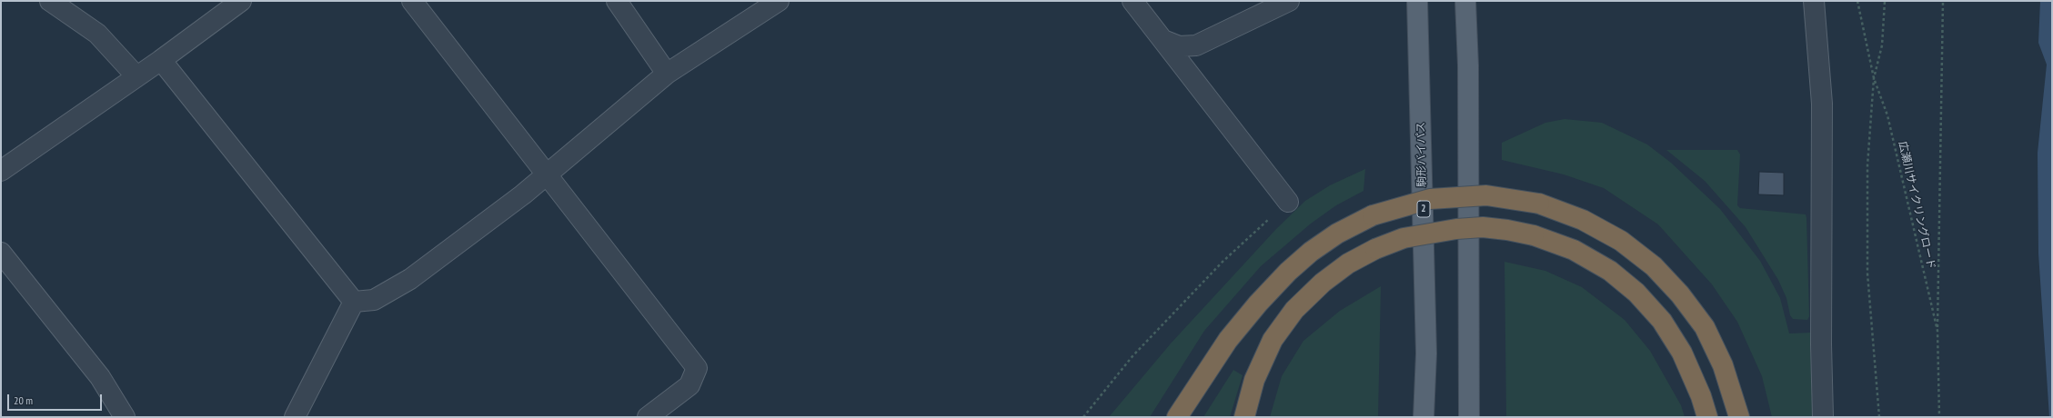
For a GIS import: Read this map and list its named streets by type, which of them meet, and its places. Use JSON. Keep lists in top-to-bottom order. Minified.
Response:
{"streets":{"main road":["駒形バイパス","2"],"path":["広瀬川サイクリングロード"]},"scale_bar":"20 m"}
